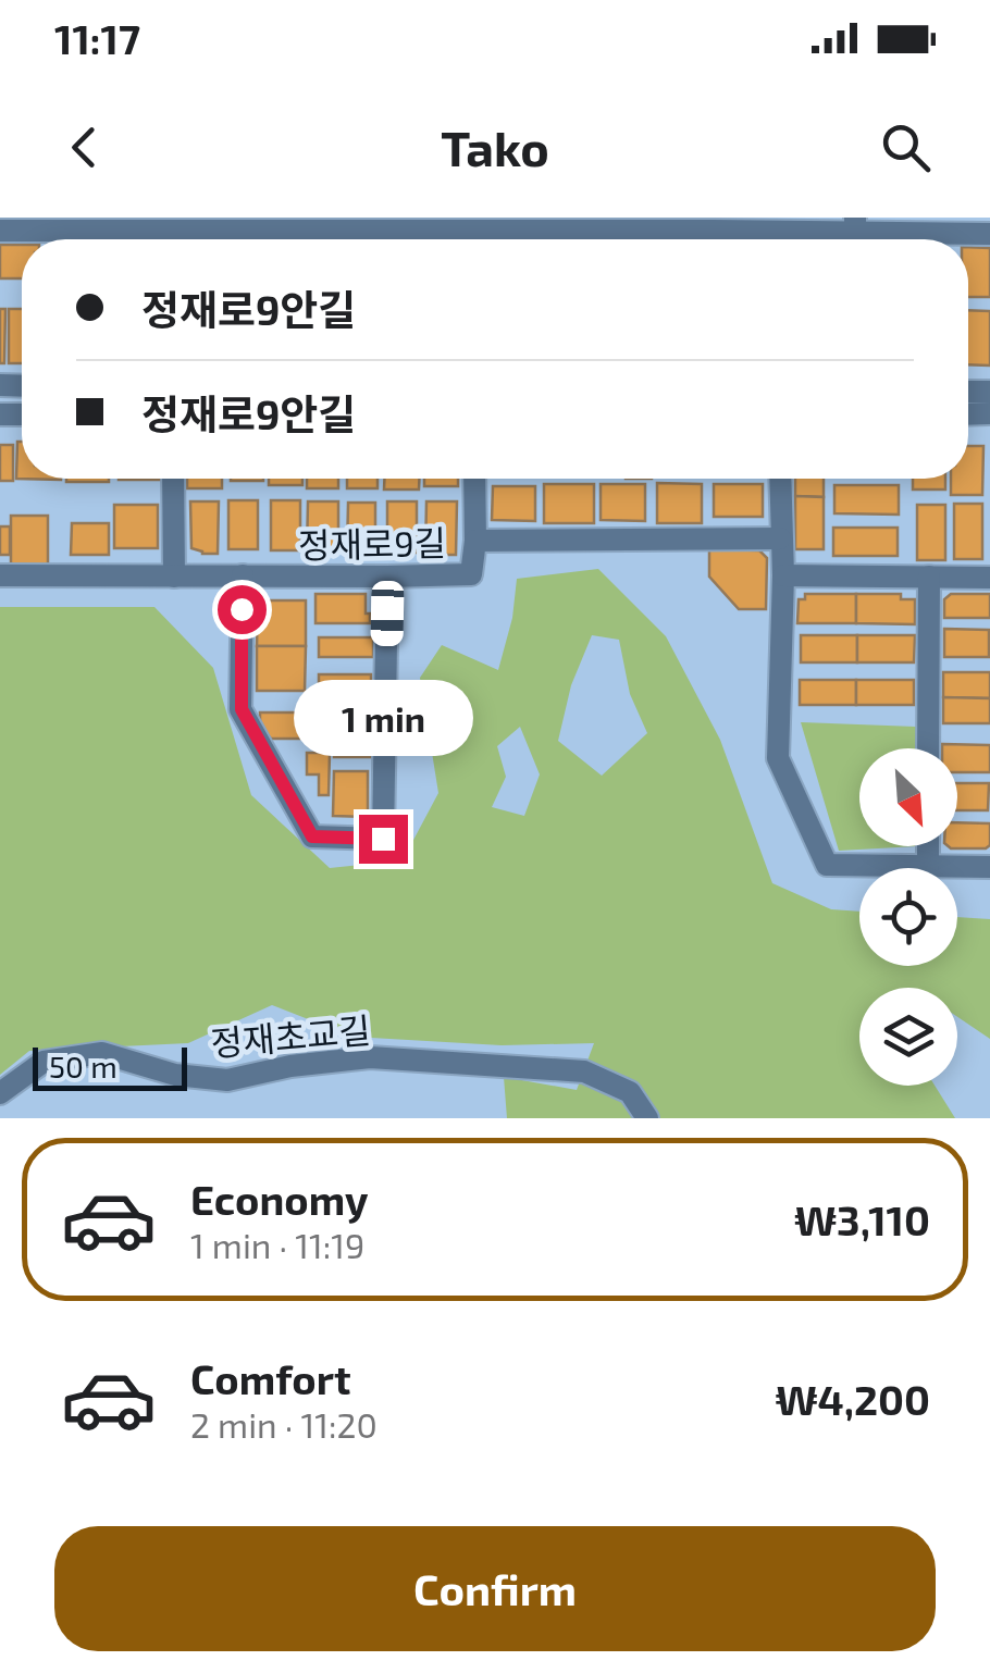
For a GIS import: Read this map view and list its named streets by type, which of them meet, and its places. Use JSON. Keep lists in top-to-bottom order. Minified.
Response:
{"streets":{"street":["정재로9길","정재초교길"]},"scale_bar":"50 m","north":"bottom right","page":{"status":"11:17","header":"Tako","banner":["정재로9안길","정재로9안길"],"bubble":"1 min","scale":"50 m","list":[{"name":"Economy","note":"1 min · 11:19","value":"₩3,110"},{"name":"Comfort","note":"2 min · 11:20","value":"₩4,200"}],"buttons":"Confirm"}}
